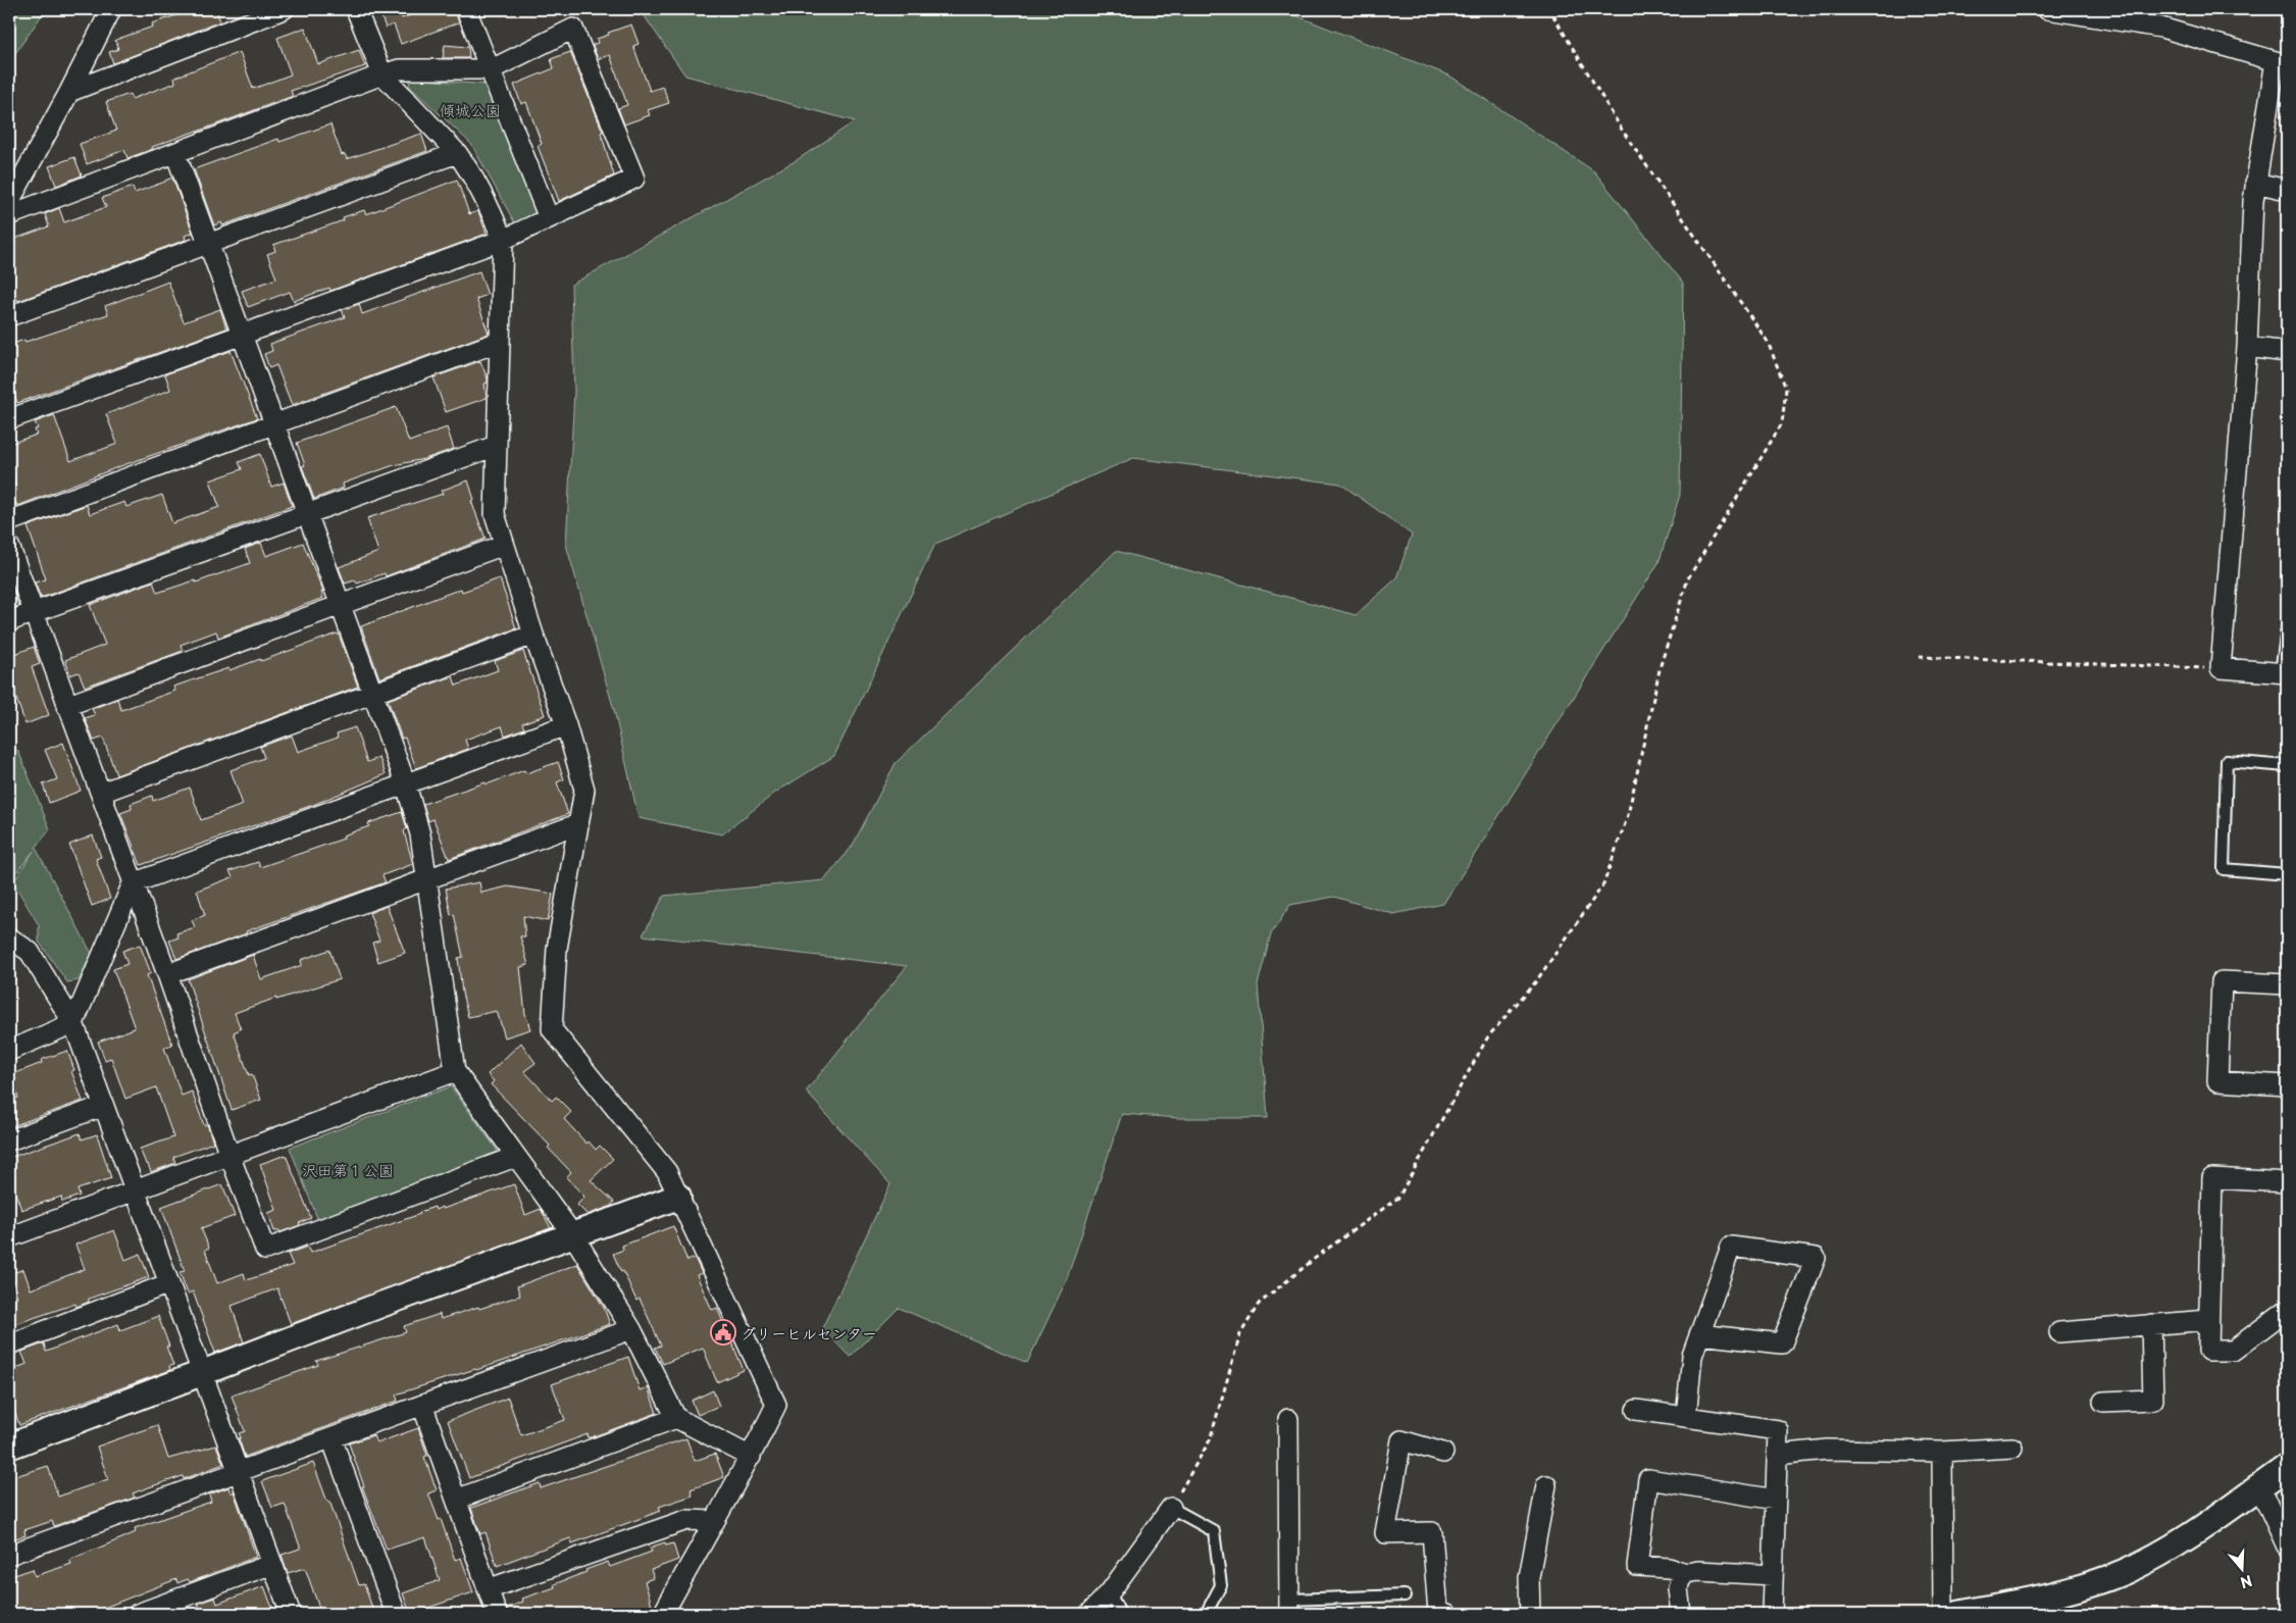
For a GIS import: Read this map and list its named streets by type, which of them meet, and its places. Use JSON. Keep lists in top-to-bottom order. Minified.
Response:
{"parks":["傾城公園","沢田第１公園"],"places":{"public building":["グリーヒルセンター"]},"north":"bottom"}
